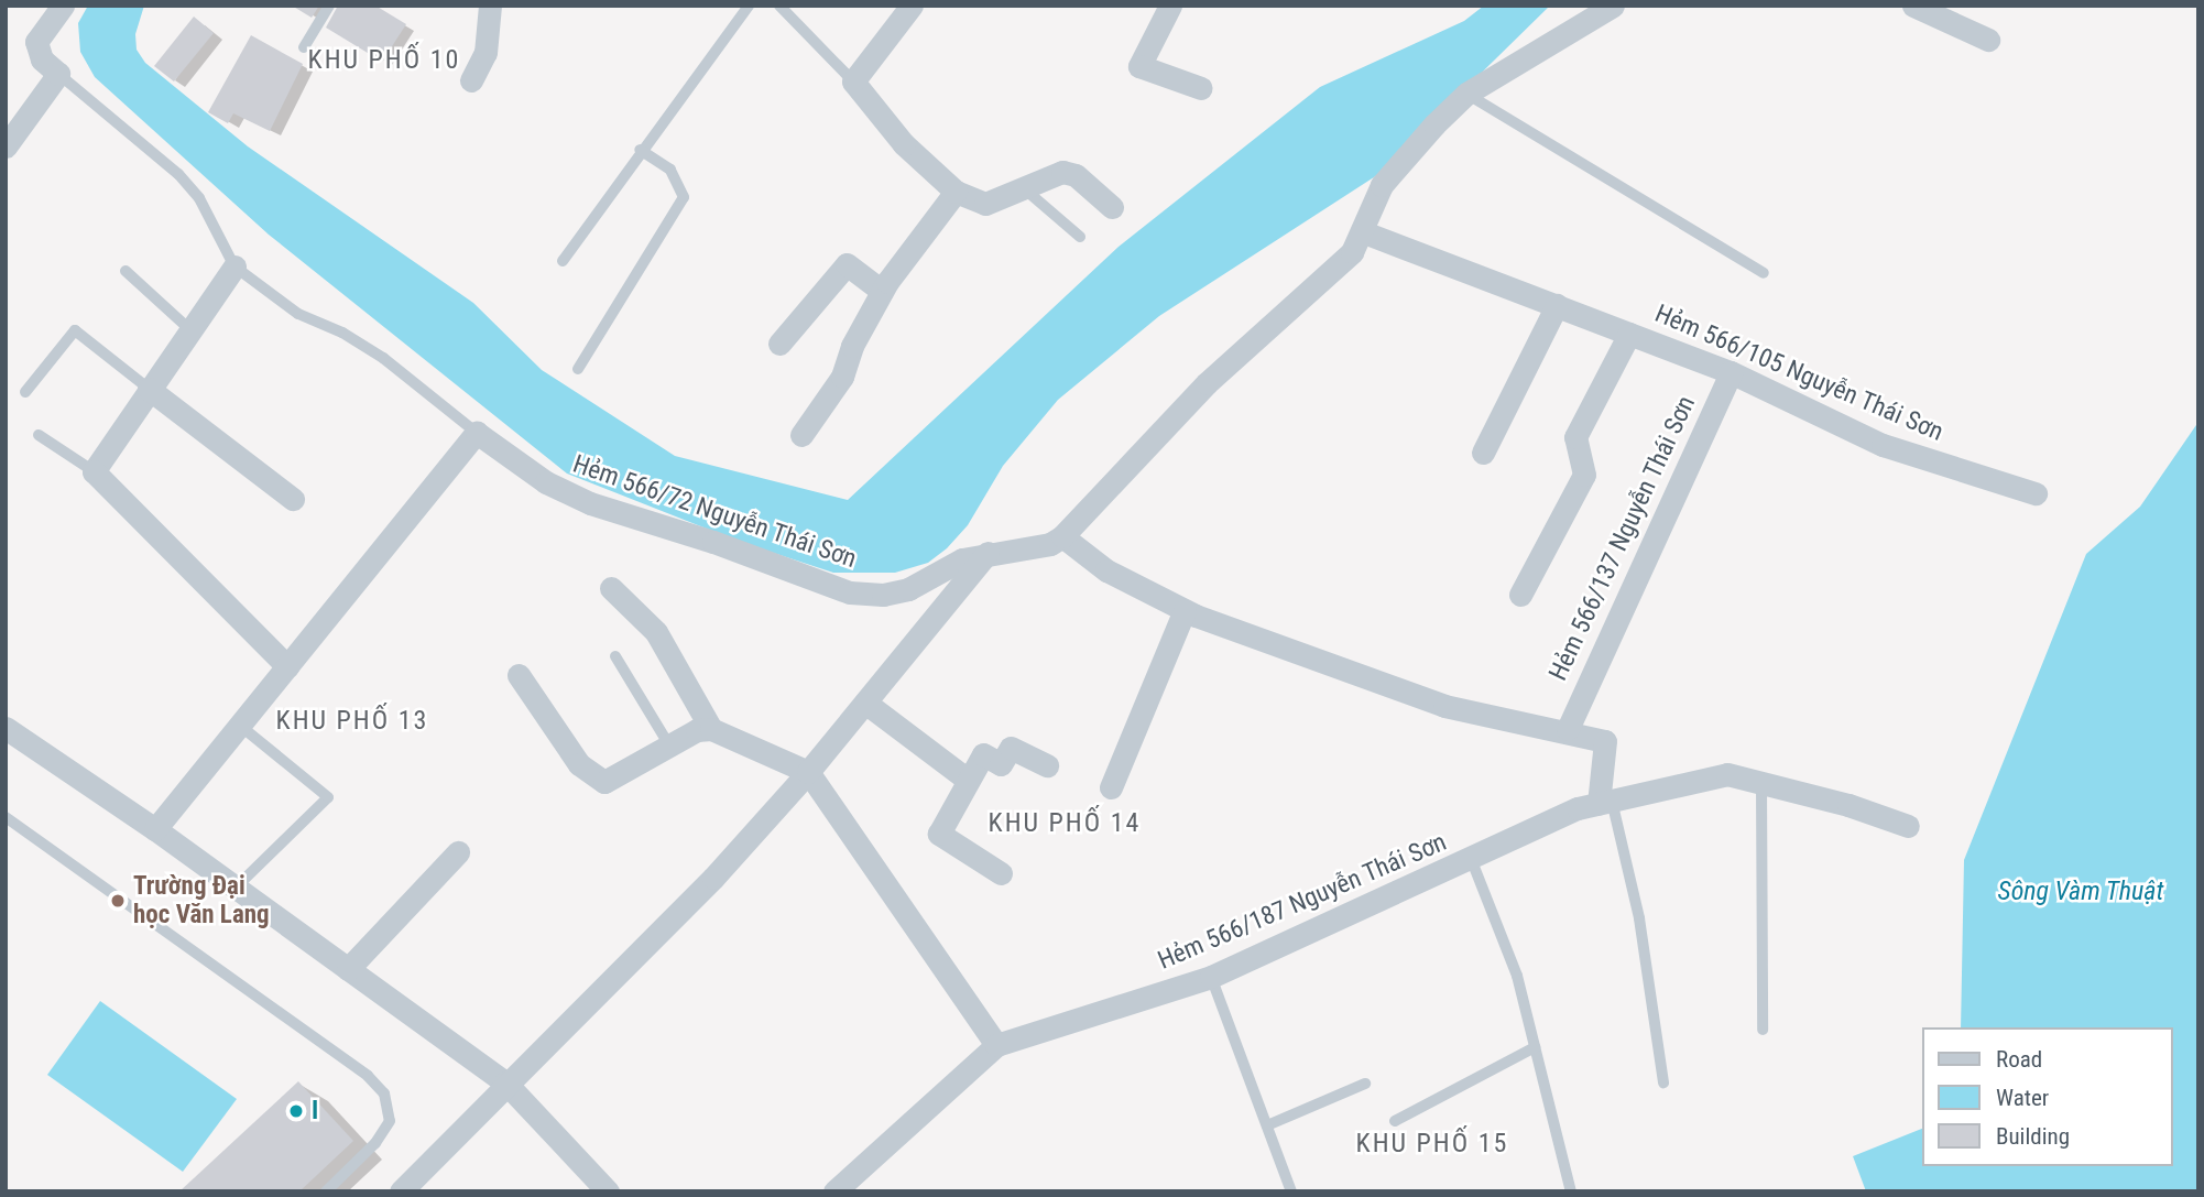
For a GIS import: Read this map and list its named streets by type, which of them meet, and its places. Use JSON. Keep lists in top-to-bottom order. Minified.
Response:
{"streets":{"street":["Hẻm 566/105 Nguyễn Thái Sơn","Hẻm 566/72 Nguyễn Thái Sơn","Hẻm 566/137 Nguyễn Thái Sơn","Hẻm 566/187 Nguyễn Thái Sơn"]},"crossings":[["Hẻm 566/105 Nguyễn Thái Sơn","Hẻm 566/137 Nguyễn Thái Sơn"]],"districts":["KHU PHỐ 10","KHU PHỐ 13","KHU PHỐ 14","KHU PHỐ 15"],"water":["Sông Vàm Thuật"],"places":["Trường Đại học Văn Lang","I"],"legend":["Road","Water","Building"]}
